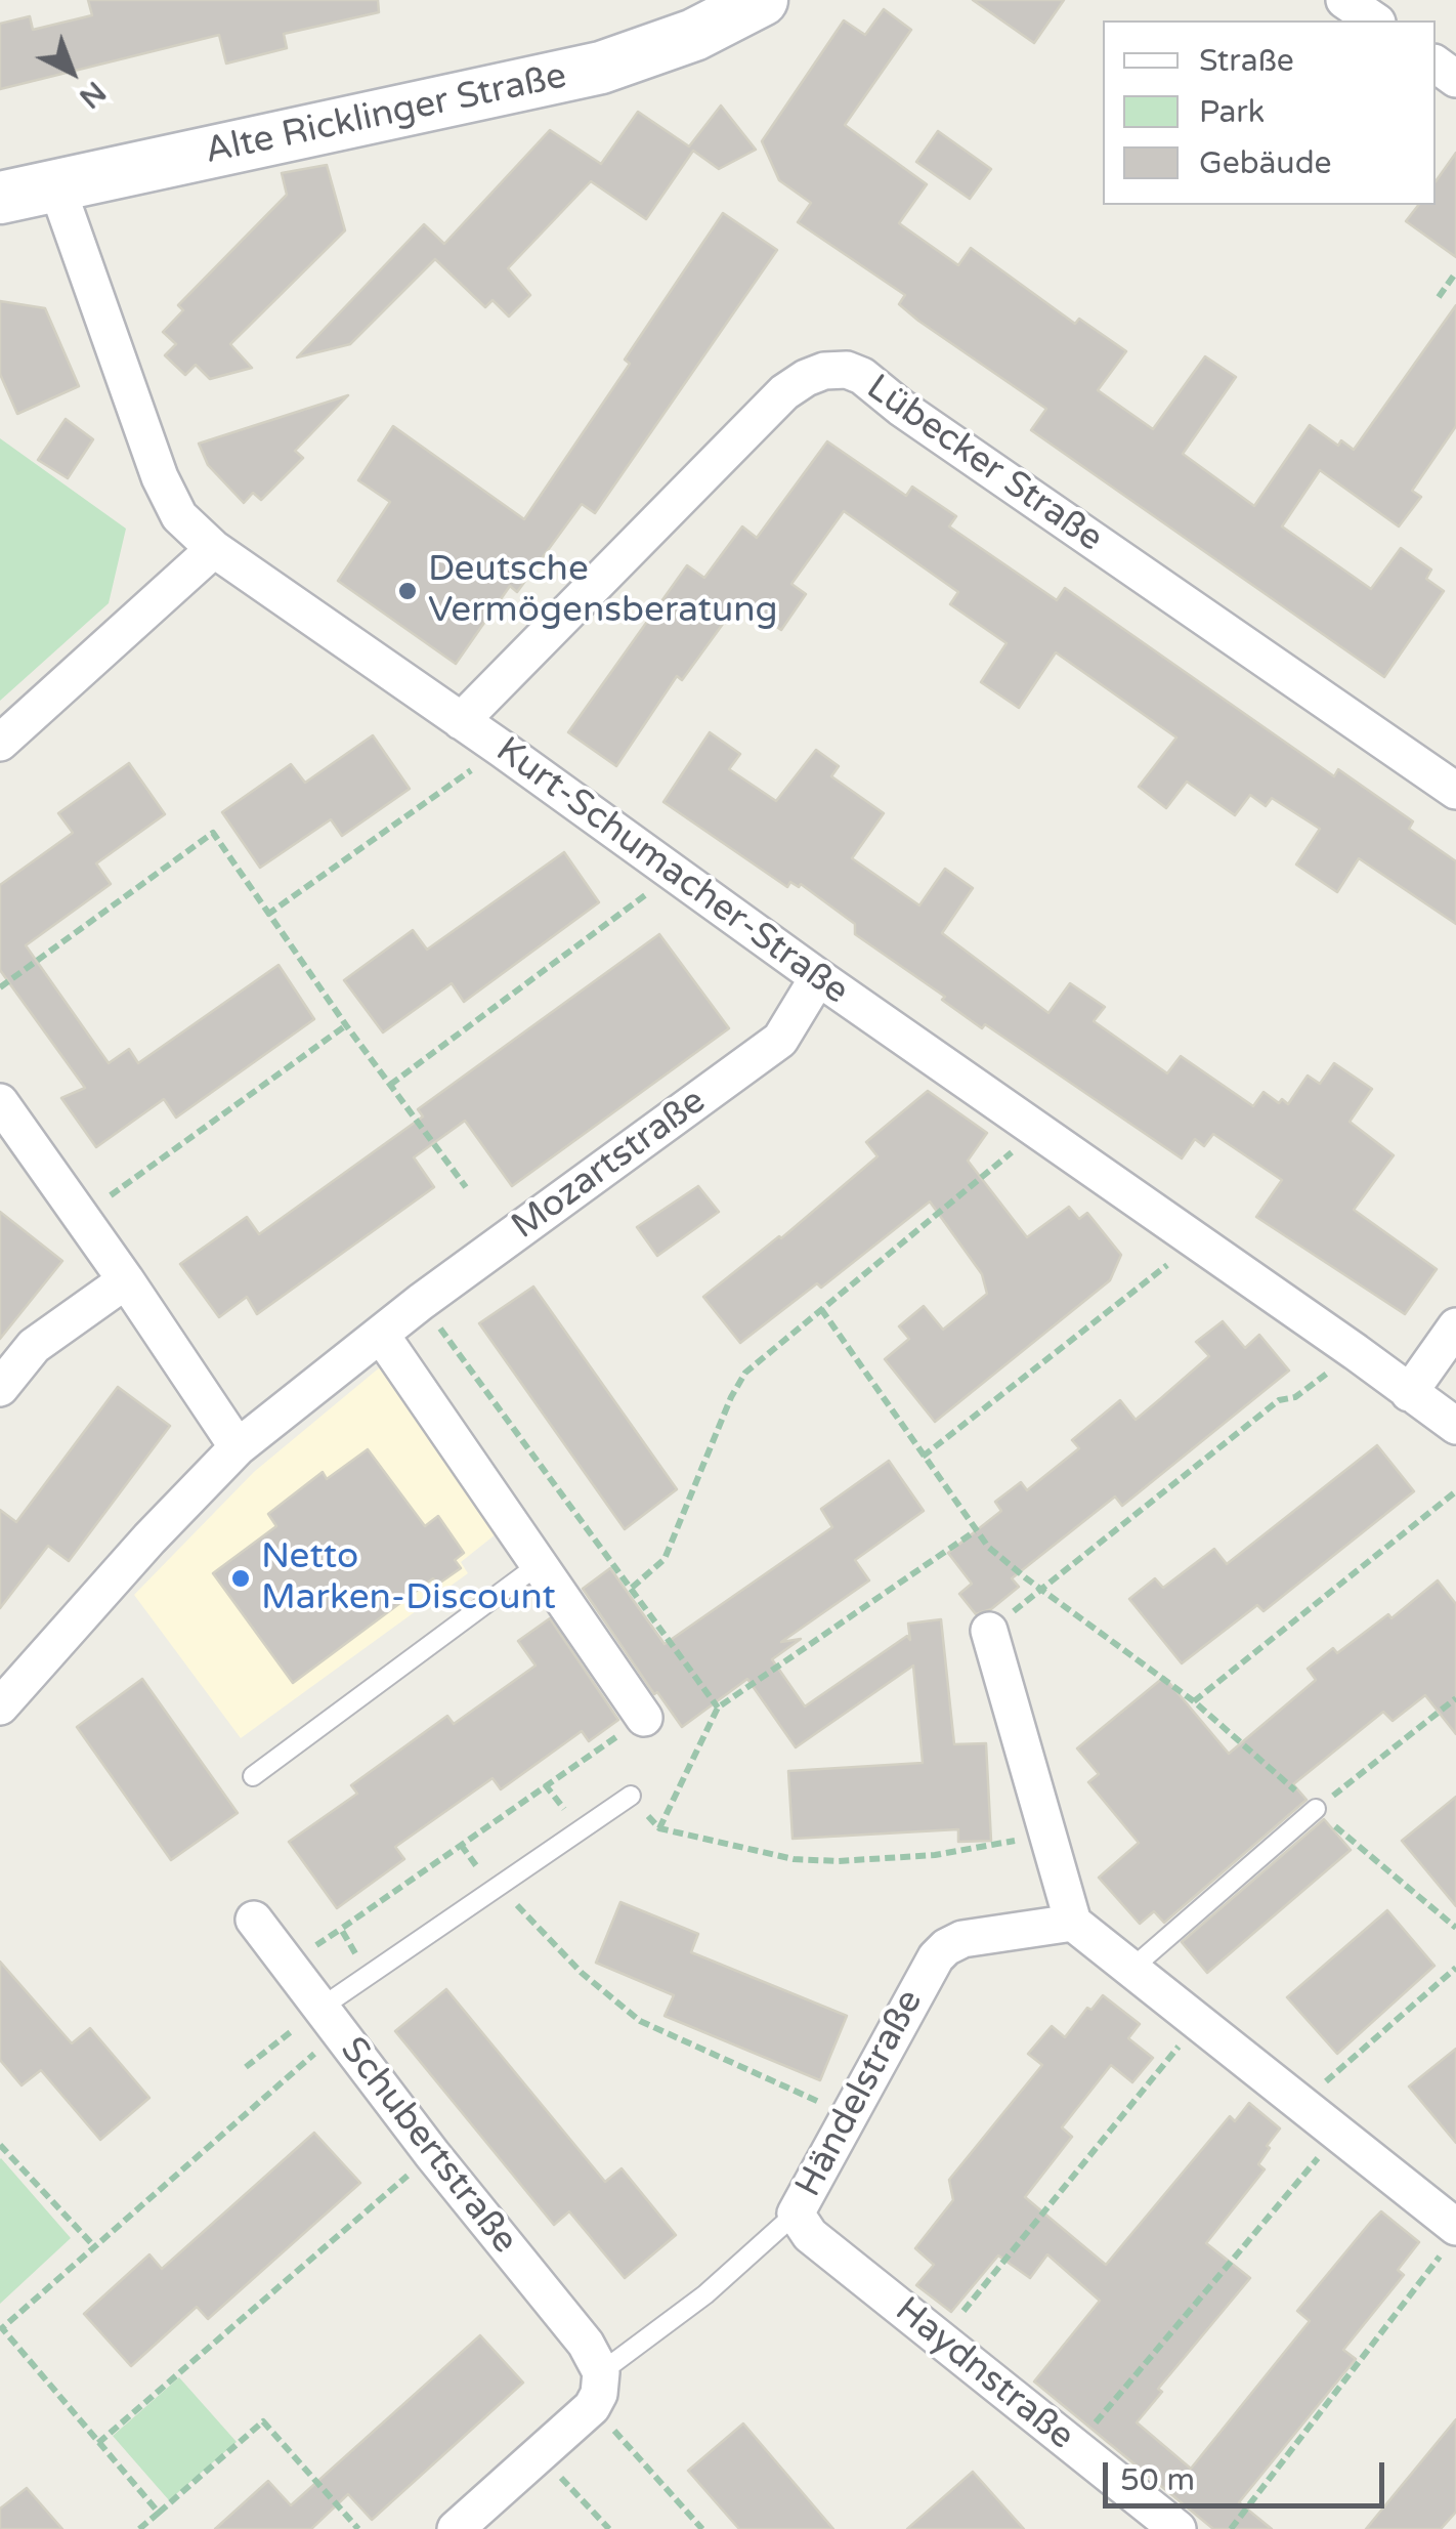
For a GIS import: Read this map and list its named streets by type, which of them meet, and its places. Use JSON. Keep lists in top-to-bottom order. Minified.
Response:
{"streets":{"main road":["Alte Ricklinger Straße"],"street":["Lübecker Straße","Kurt-Schumacher-Straße","Mozartstraße","Händelstraße","Schubertstraße","Haydnstraße"]},"crossings":[["Alte Ricklinger Straße","Kurt-Schumacher-Straße"],["Lübecker Straße","Kurt-Schumacher-Straße"],["Kurt-Schumacher-Straße","Mozartstraße"],["Händelstraße","Schubertstraße"],["Händelstraße","Haydnstraße"]],"places":["Deutsche Vermögensberatung","Netto Marken-Discount"],"legend":["Straße","Park","Gebäude"],"scale_bar":"50 m","north":"bottom right"}
